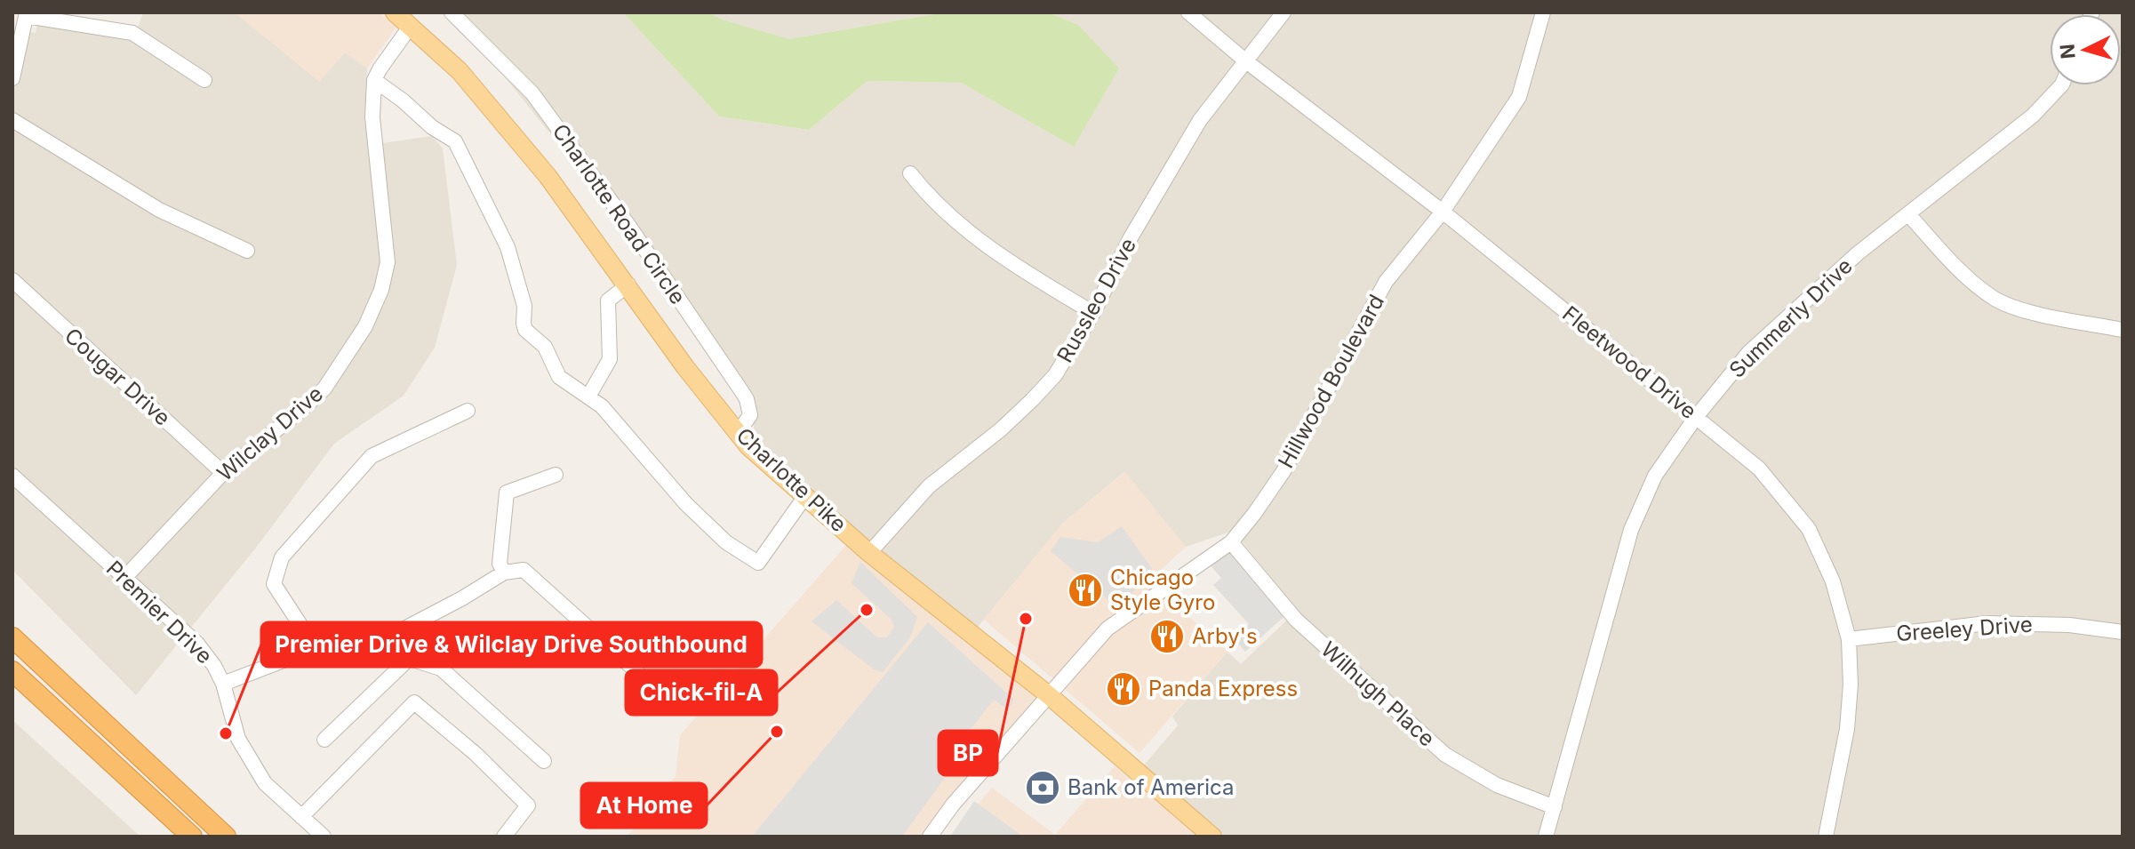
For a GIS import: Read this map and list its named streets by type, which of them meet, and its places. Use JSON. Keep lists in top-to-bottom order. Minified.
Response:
{"streets":{"main road":["Charlotte Pike"],"street":["Charlotte Road Circle","Russleo Drive","Summerly Drive","Fleetwood Drive","Cougar Drive","Hillwood Boulevard","Wilclay Drive","Premier Drive","Greeley Drive","Wilhugh Place"]},"crossings":[["Charlotte Road Circle","Charlotte Pike"],["Russleo Drive","Fleetwood Drive"],["Russleo Drive","Charlotte Pike"],["Summerly Drive","Fleetwood Drive"],["Summerly Drive","Wilhugh Place"],["Fleetwood Drive","Hillwood Boulevard"],["Fleetwood Drive","Greeley Drive"],["Cougar Drive","Wilclay Drive"],["Hillwood Boulevard","Charlotte Pike"],["Hillwood Boulevard","Wilhugh Place"],["Wilclay Drive","Charlotte Pike"],["Wilclay Drive","Premier Drive"]],"places":{"restaurant":["Chicago Style Gyro","Arby's","Panda Express"],"other":["Chick-fil-A","BP","At Home","Premier Drive & Wilclay Drive Southbound"],"bank":["Bank of America"]},"north":"left"}
